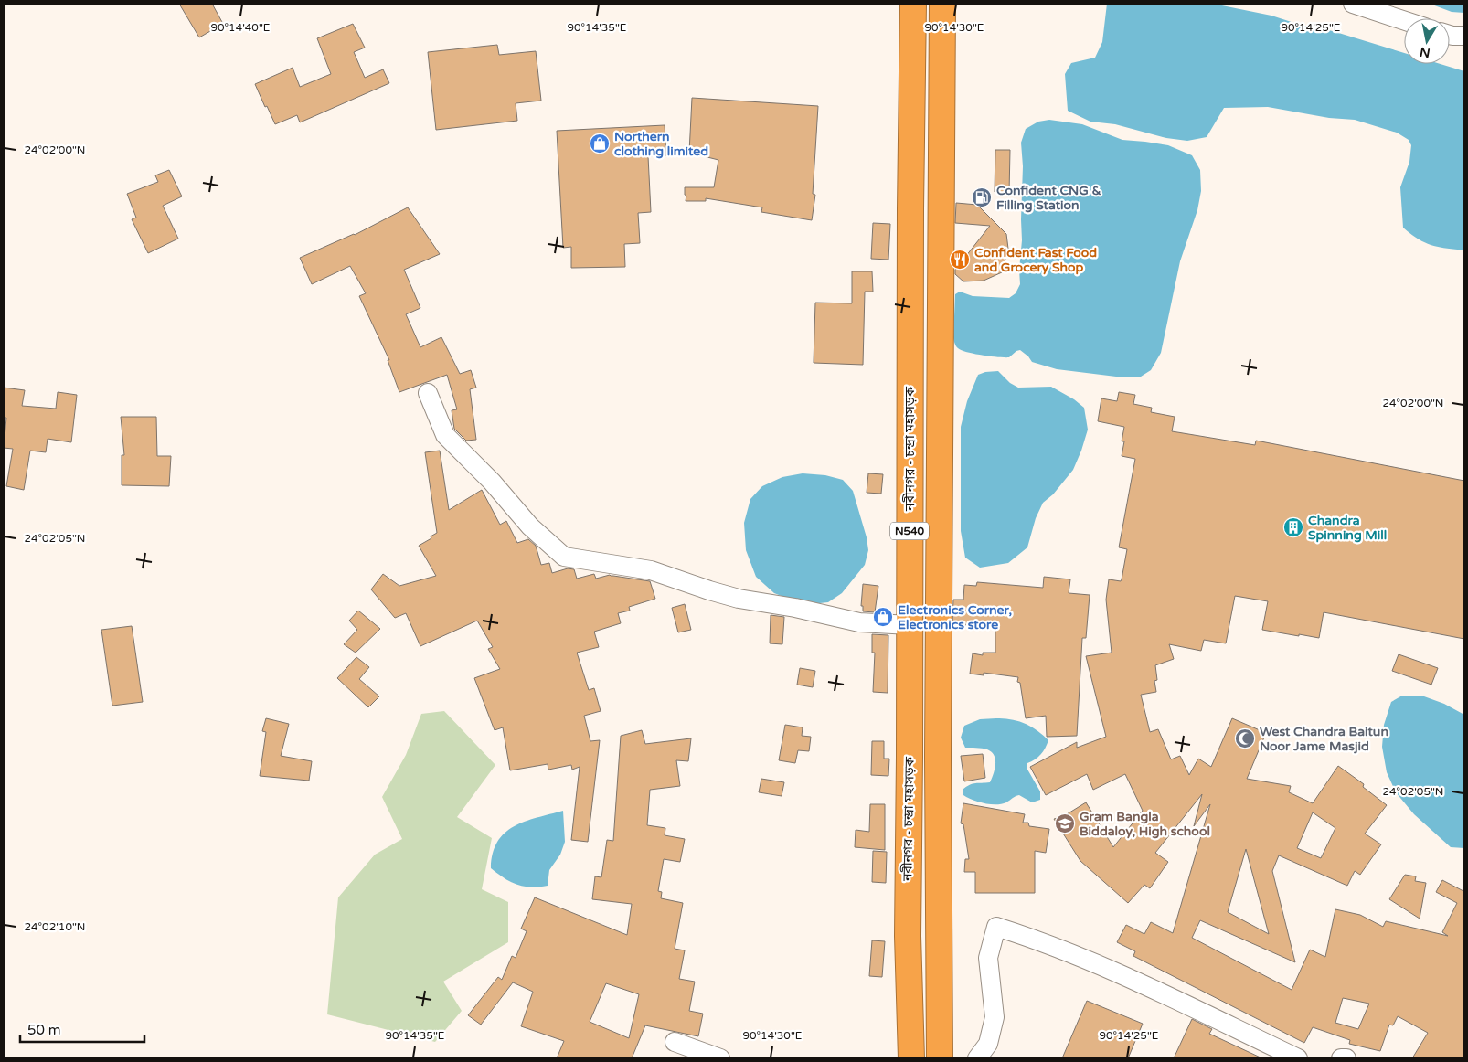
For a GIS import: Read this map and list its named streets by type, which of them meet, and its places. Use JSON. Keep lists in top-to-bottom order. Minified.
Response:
{"streets":{"highway":["নবীনগর - চন্দ্রা মহাসড়ক","N540"]},"places":{"shop":["Northern clothing limited","Electronics Corner, Electronics store"],"fuel station":["Confident CNG & Filling Station"],"restaurant":["Confident Fast Food and Grocery Shop"],"building":["Chandra Spinning Mill"],"mosque":["West Chandra Baitun Noor Jame Masjid"],"school or university":["Gram Bangla Biddaloy, High school"]},"scale_bar":"50 m","north":"bottom","coordinates":["90°14'40\"E","90°14'35\"E","90°14'30\"E","90°14'25\"E","24°02'00\"N","24°02'05\"N","24°02'10\"N"]}
